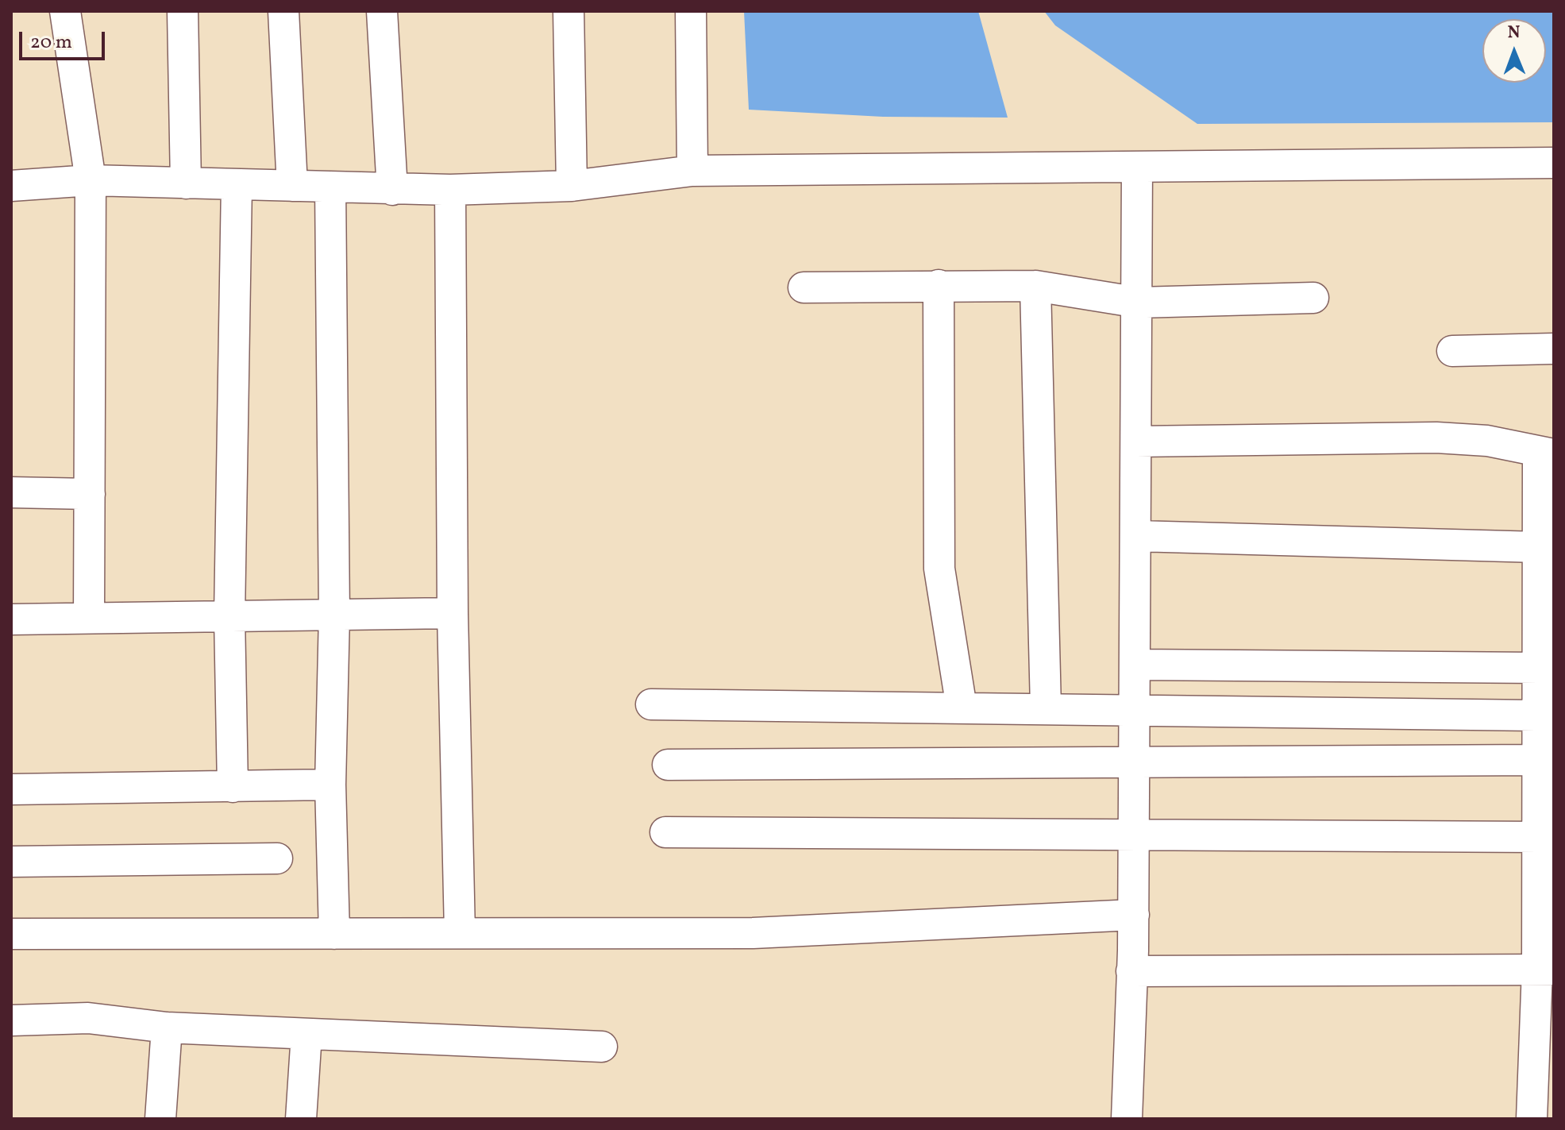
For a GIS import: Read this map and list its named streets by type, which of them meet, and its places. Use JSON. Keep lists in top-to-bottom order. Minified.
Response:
{"scale_bar":"20 m","north":"top"}
